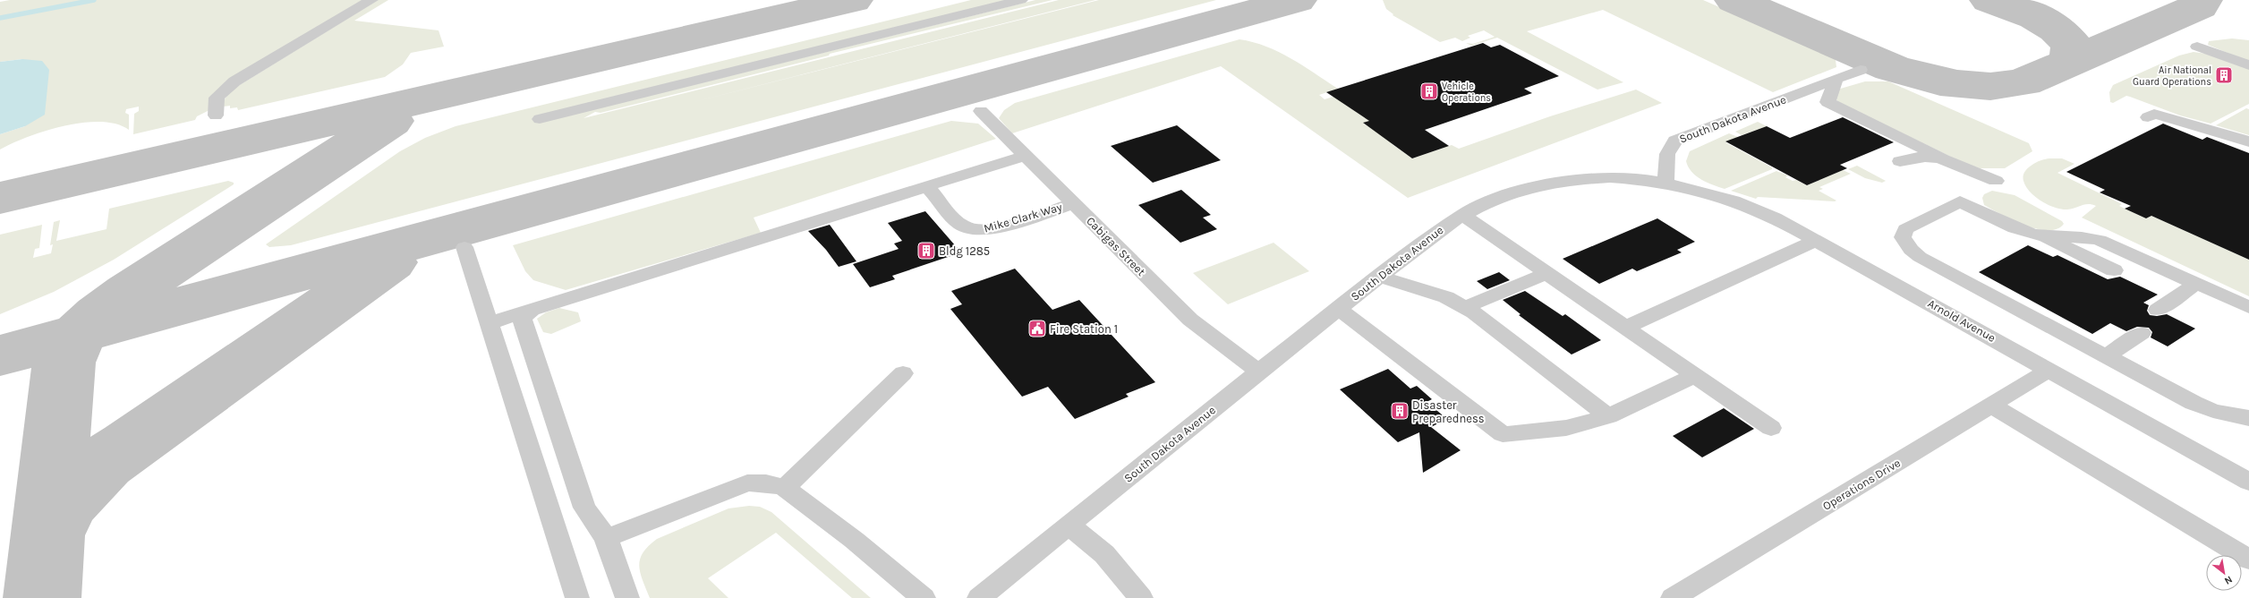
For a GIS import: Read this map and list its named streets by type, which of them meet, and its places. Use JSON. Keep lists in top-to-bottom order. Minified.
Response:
{"streets":{"street":["South Dakota Avenue","Mike Clark Way","Cabigas Street","Arnold Avenue","Operations Drive"]},"crossings":[["South Dakota Avenue","Cabigas Street"],["South Dakota Avenue","Arnold Avenue"],["Mike Clark Way","Cabigas Street"],["Arnold Avenue","Operations Drive"]],"places":{"building":["Air National Guard Operations","Vehicle Operations","Bldg 1285","Disaster Preparedness"],"public building":["Fire Station 1"]},"north":"bottom right"}
